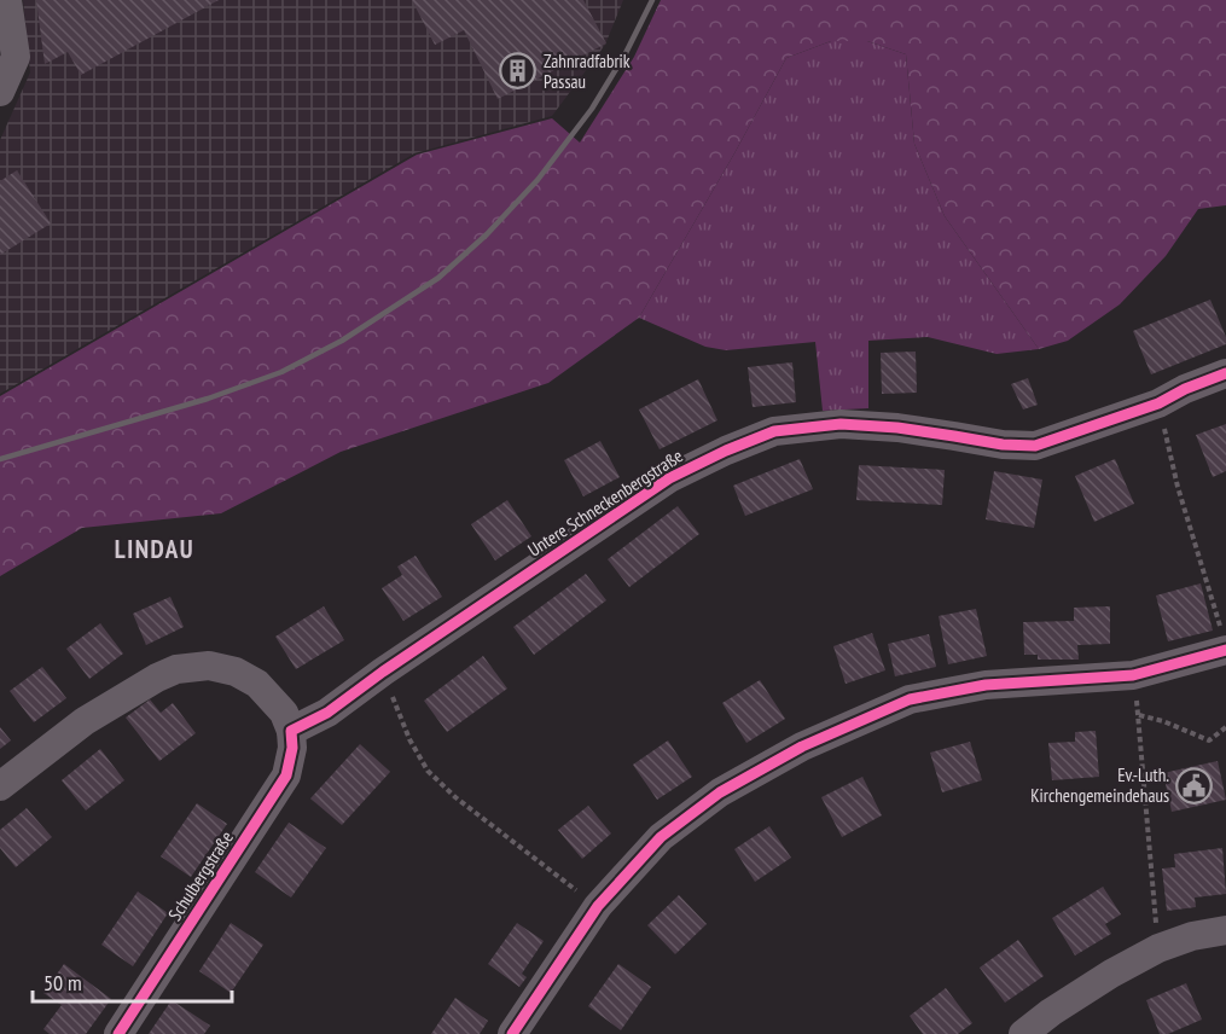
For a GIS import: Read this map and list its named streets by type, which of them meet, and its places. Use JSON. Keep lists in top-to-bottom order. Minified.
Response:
{"streets":{"street":["Untere Schneckenbergstraße","Schulbergstraße"]},"crossings":[["Untere Schneckenbergstraße","Schulbergstraße"]],"districts":["LINDAU"],"places":{"building":["Zahnradfabrik Passau"],"public building":["Ev.-Luth. Kirchengemeindehaus"]},"scale_bar":"50 m"}
